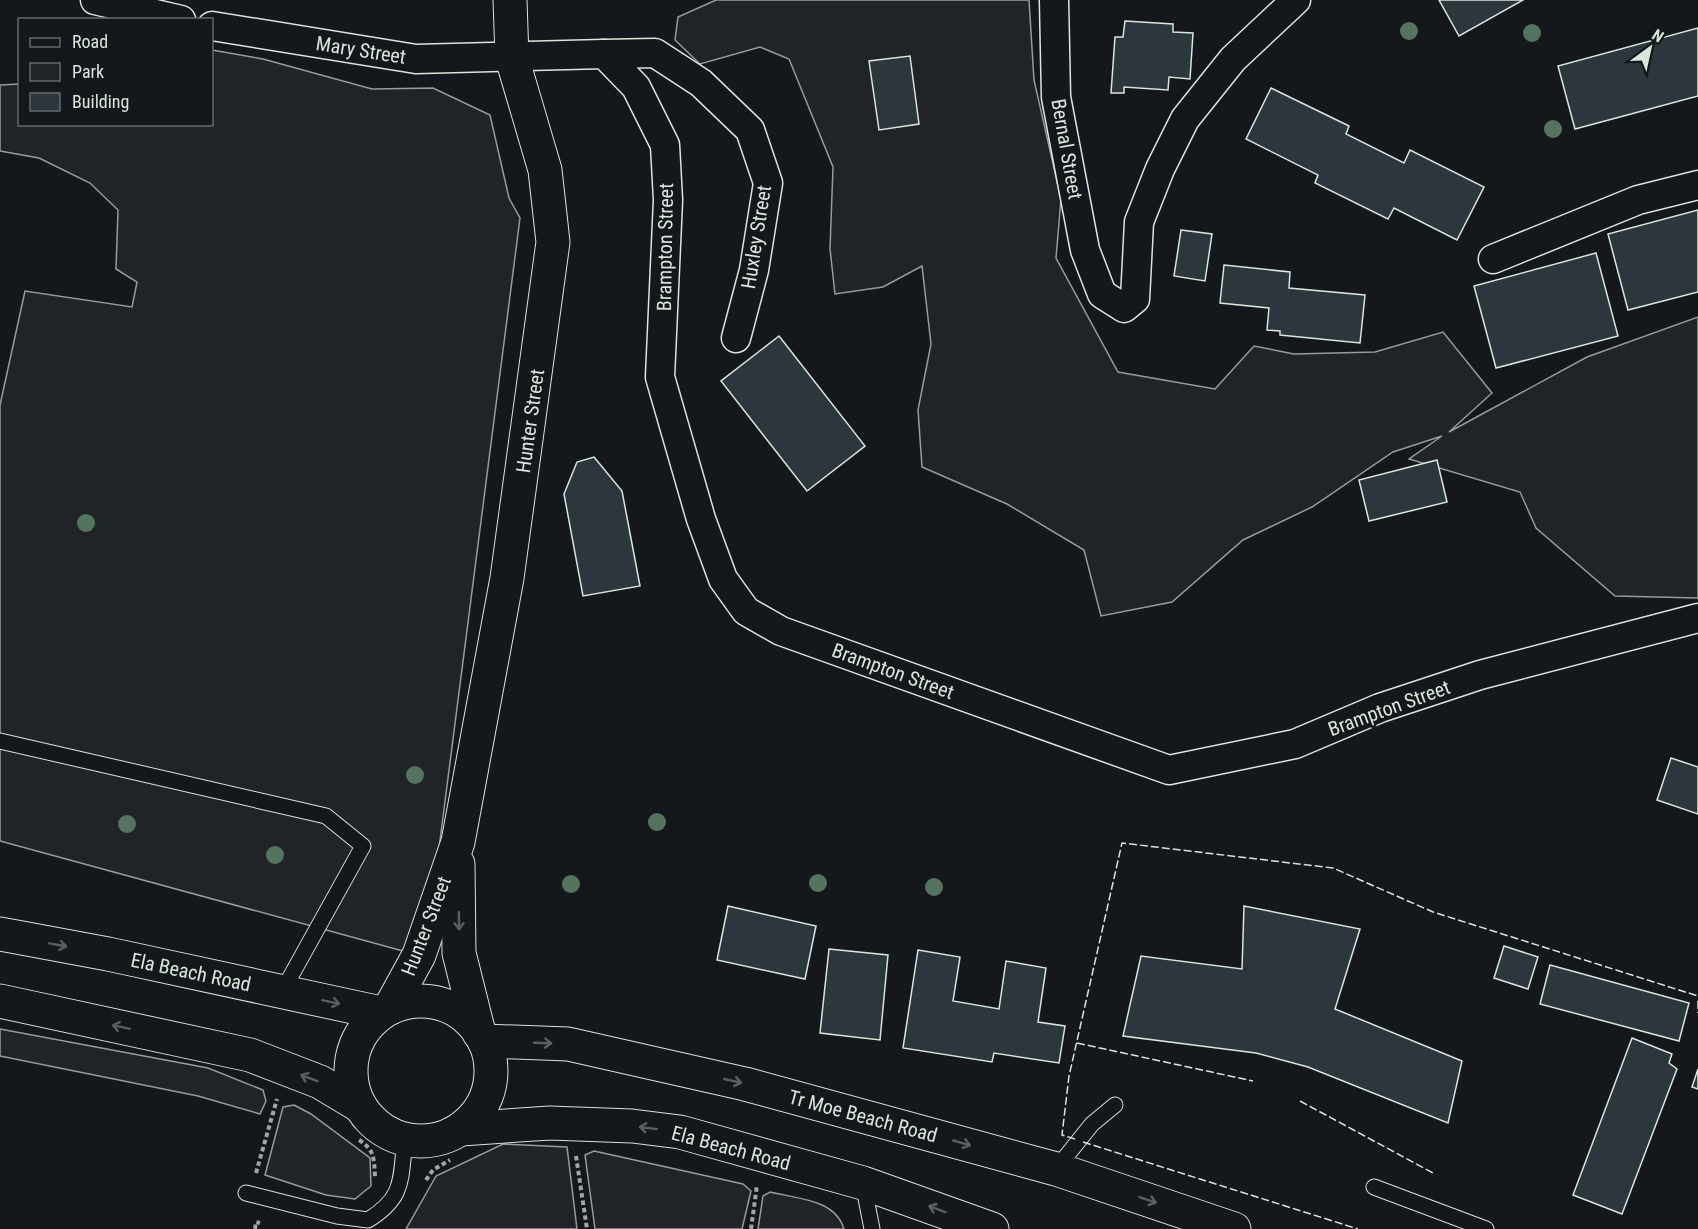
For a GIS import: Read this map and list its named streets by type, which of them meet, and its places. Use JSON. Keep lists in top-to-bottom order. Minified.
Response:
{"streets":{"main road":["Hunter Street","Ela Beach Road","Tr Moe Beach Road"],"street":["Mary Street","Bernal Street","Huxley Street","Brampton Street"]},"crossings":[["Mary Street","Hunter Street"],["Huxley Street","Brampton Street"],["Hunter Street","Ela Beach Road"],["Hunter Street","Tr Moe Beach Road"],["Ela Beach Road","Tr Moe Beach Road"]],"one_way":["Tr Moe Beach Road"],"legend":["Road","Park","Building"],"north":"top right"}
